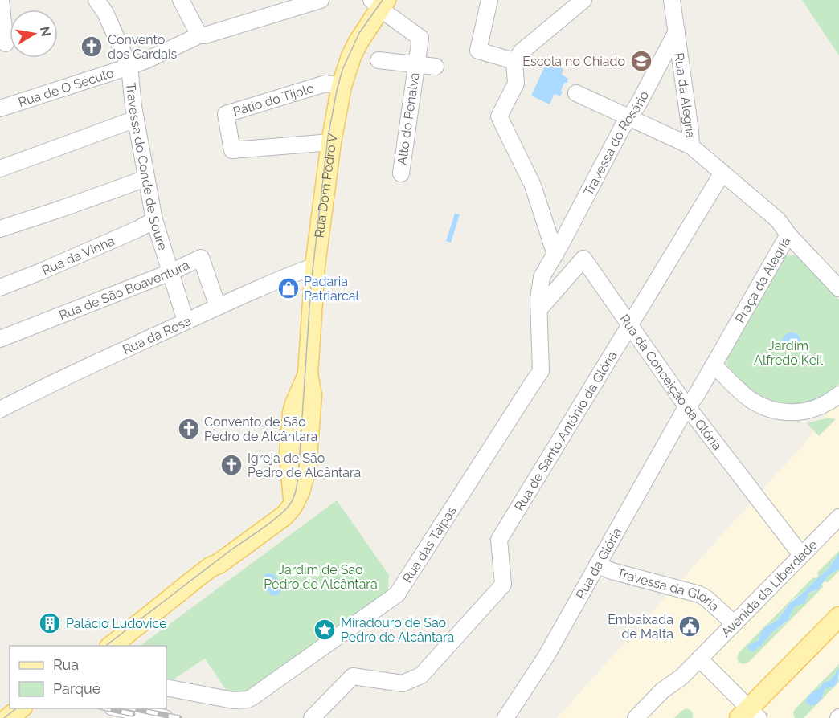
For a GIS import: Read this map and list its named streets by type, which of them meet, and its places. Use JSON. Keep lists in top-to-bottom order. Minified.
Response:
{"streets":{"main road":["Rua Dom Pedro V"],"street":["Rua de O Século","Rua da Alegria","Pátio do Tijolo","Alto do Penalva","Travessa do Rosário","Travessa do Conde de Soure","Rua da Vinha","Praça da Alegria","Rua de São Boaventura","Rua da Rosa","Rua da Conceição da Glória","Rua de Santo António da Glória","Rua das Taipas","Rua da Glória","Avenida da Liberdade","Travessa da Glória"]},"crossings":[["Rua de O Século","Travessa do Conde de Soure"],["Rua da Alegria","Travessa do Rosário"],["Rua da Alegria","Praça da Alegria"],["Rua da Alegria","Rua de Santo António da Glória"],["Pátio do Tijolo","Rua Dom Pedro V"],["Alto do Penalva","Rua Dom Pedro V"],["Travessa do Rosário","Rua das Taipas"],["Travessa do Conde de Soure","Rua da Vinha"],["Travessa do Conde de Soure","Rua de São Boaventura"],["Travessa do Conde de Soure","Rua da Rosa"],["Rua Dom Pedro V","Rua da Rosa"],["Praça da Alegria","Rua da Conceição da Glória"],["Praça da Alegria","Rua da Glória"],["Rua de São Boaventura","Rua da Rosa"],["Rua da Conceição da Glória","Rua de Santo António da Glória"],["Rua da Conceição da Glória","Rua das Taipas"],["Rua da Conceição da Glória","Rua da Glória"],["Rua da Conceição da Glória","Avenida da Liberdade"],["Rua da Glória","Travessa da Glória"],["Avenida da Liberdade","Travessa da Glória"]],"parks":["Jardim Alfredo Keil","Jardim de São Pedro de Alcântara"],"places":{"church":["Convento dos Cardais","Convento de São Pedro de Alcântara","Igreja de São Pedro de Alcântara"],"school or university":["Escola no Chiado"],"shop":["Padaria Patriarcal"],"building":["Palácio Ludovice"],"public building":["Embaixada de Malta"],"place":["Miradouro de São Pedro de Alcântara"]},"legend":["Rua","Parque"],"north":"right"}
